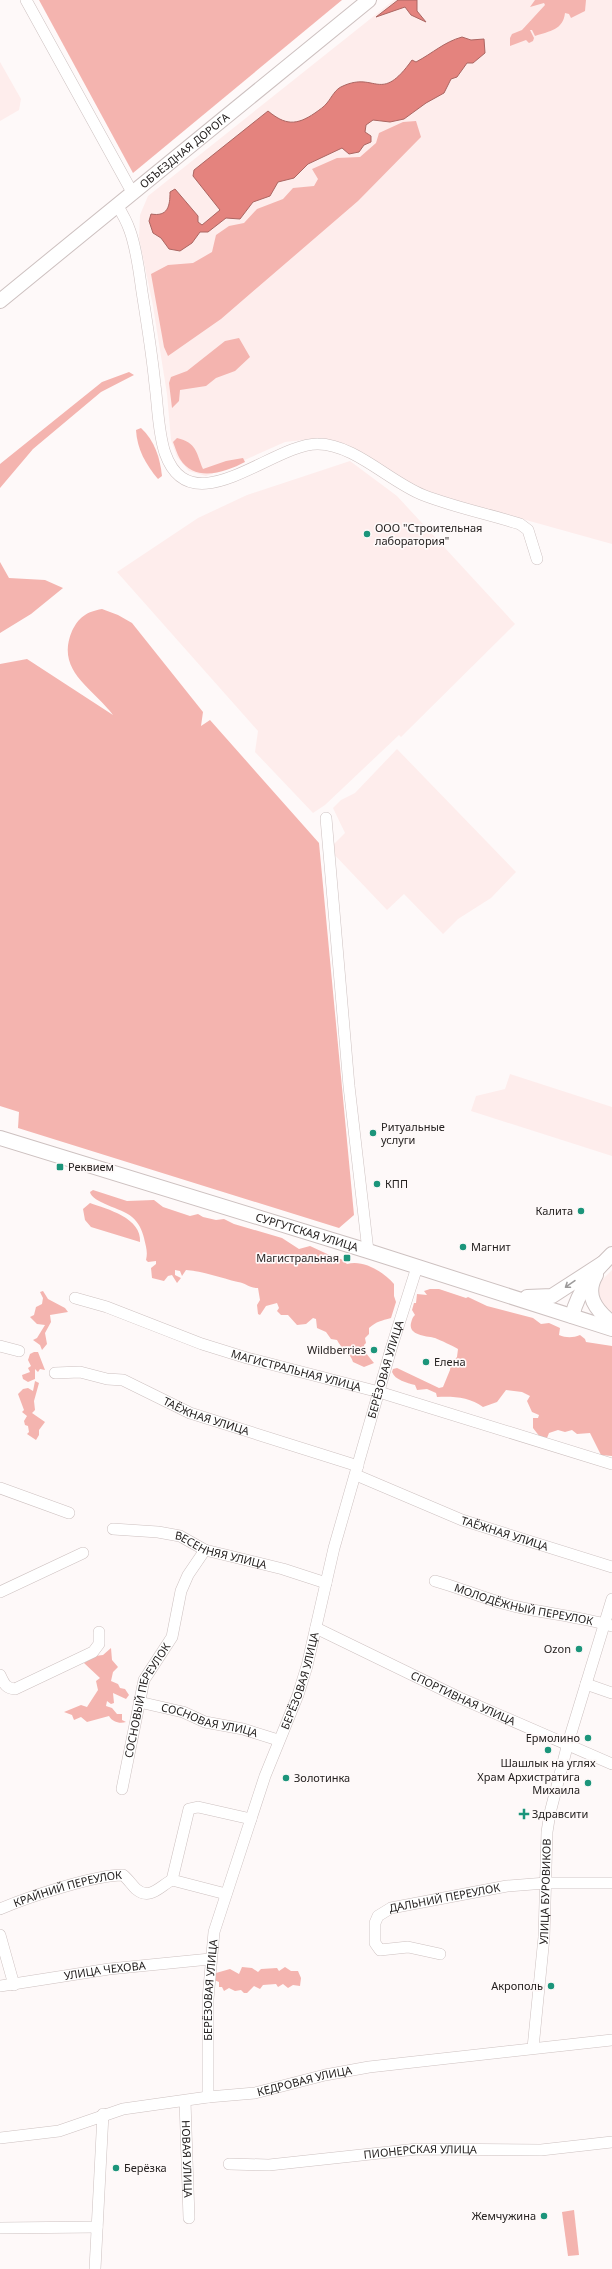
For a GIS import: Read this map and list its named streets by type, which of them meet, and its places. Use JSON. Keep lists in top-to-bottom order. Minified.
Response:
{"streets":{"main road":["ОБЪЕЗДНАЯ ДОРОГА","СУРГУТСКАЯ УЛИЦА"],"street":["БЕРЁЗОВАЯ УЛИЦА","МАГИСТРАЛЬНАЯ УЛИЦА","ТАЁЖНАЯ УЛИЦА","ВЕСЕННЯЯ УЛИЦА","МОЛОДЁЖНЫЙ ПЕРЕУЛОК","СПОРТИВНАЯ УЛИЦА","СОСНОВЫЙ ПЕРЕУЛОК","СОСНОВАЯ УЛИЦА","КРАЙНИЙ ПЕРЕУЛОК","УЛИЦА БУРОВИКОВ","ДАЛЬНИЙ ПЕРЕУЛОК","УЛИЦА ЧЕХОВА","КЕДРОВАЯ УЛИЦА","ПИОНЕРСКАЯ УЛИЦА","НОВАЯ УЛИЦА"]},"crossings":[["СУРГУТСКАЯ УЛИЦА","БЕРЁЗОВАЯ УЛИЦА"],["БЕРЁЗОВАЯ УЛИЦА","МАГИСТРАЛЬНАЯ УЛИЦА"],["БЕРЁЗОВАЯ УЛИЦА","ТАЁЖНАЯ УЛИЦА"],["БЕРЁЗОВАЯ УЛИЦА","ВЕСЕННЯЯ УЛИЦА"],["БЕРЁЗОВАЯ УЛИЦА","СПОРТИВНАЯ УЛИЦА"],["БЕРЁЗОВАЯ УЛИЦА","СОСНОВАЯ УЛИЦА"],["БЕРЁЗОВАЯ УЛИЦА","УЛИЦА ЧЕХОВА"],["БЕРЁЗОВАЯ УЛИЦА","КЕДРОВАЯ УЛИЦА"],["ВЕСЕННЯЯ УЛИЦА","СОСНОВЫЙ ПЕРЕУЛОК"],["МОЛОДЁЖНЫЙ ПЕРЕУЛОК","УЛИЦА БУРОВИКОВ"],["СПОРТИВНАЯ УЛИЦА","УЛИЦА БУРОВИКОВ"],["СОСНОВЫЙ ПЕРЕУЛОК","СОСНОВАЯ УЛИЦА"],["УЛИЦА БУРОВИКОВ","ДАЛЬНИЙ ПЕРЕУЛОК"],["УЛИЦА БУРОВИКОВ","КЕДРОВАЯ УЛИЦА"],["КЕДРОВАЯ УЛИЦА","НОВАЯ УЛИЦА"]],"places":{"other":["ООО \"Строительная лаборатория\"","Ритуальные услуги","КПП","Калита","Магнит","Wildberries","Елена","Ozon","Ермолино","Шашлык на углях","Золотинка","Храм Архистратига Михаила","Акрополь","Берёзка","Жемчужина"],"transit":["Реквием","Магистральная"],"health":["Здравсити"]}}
